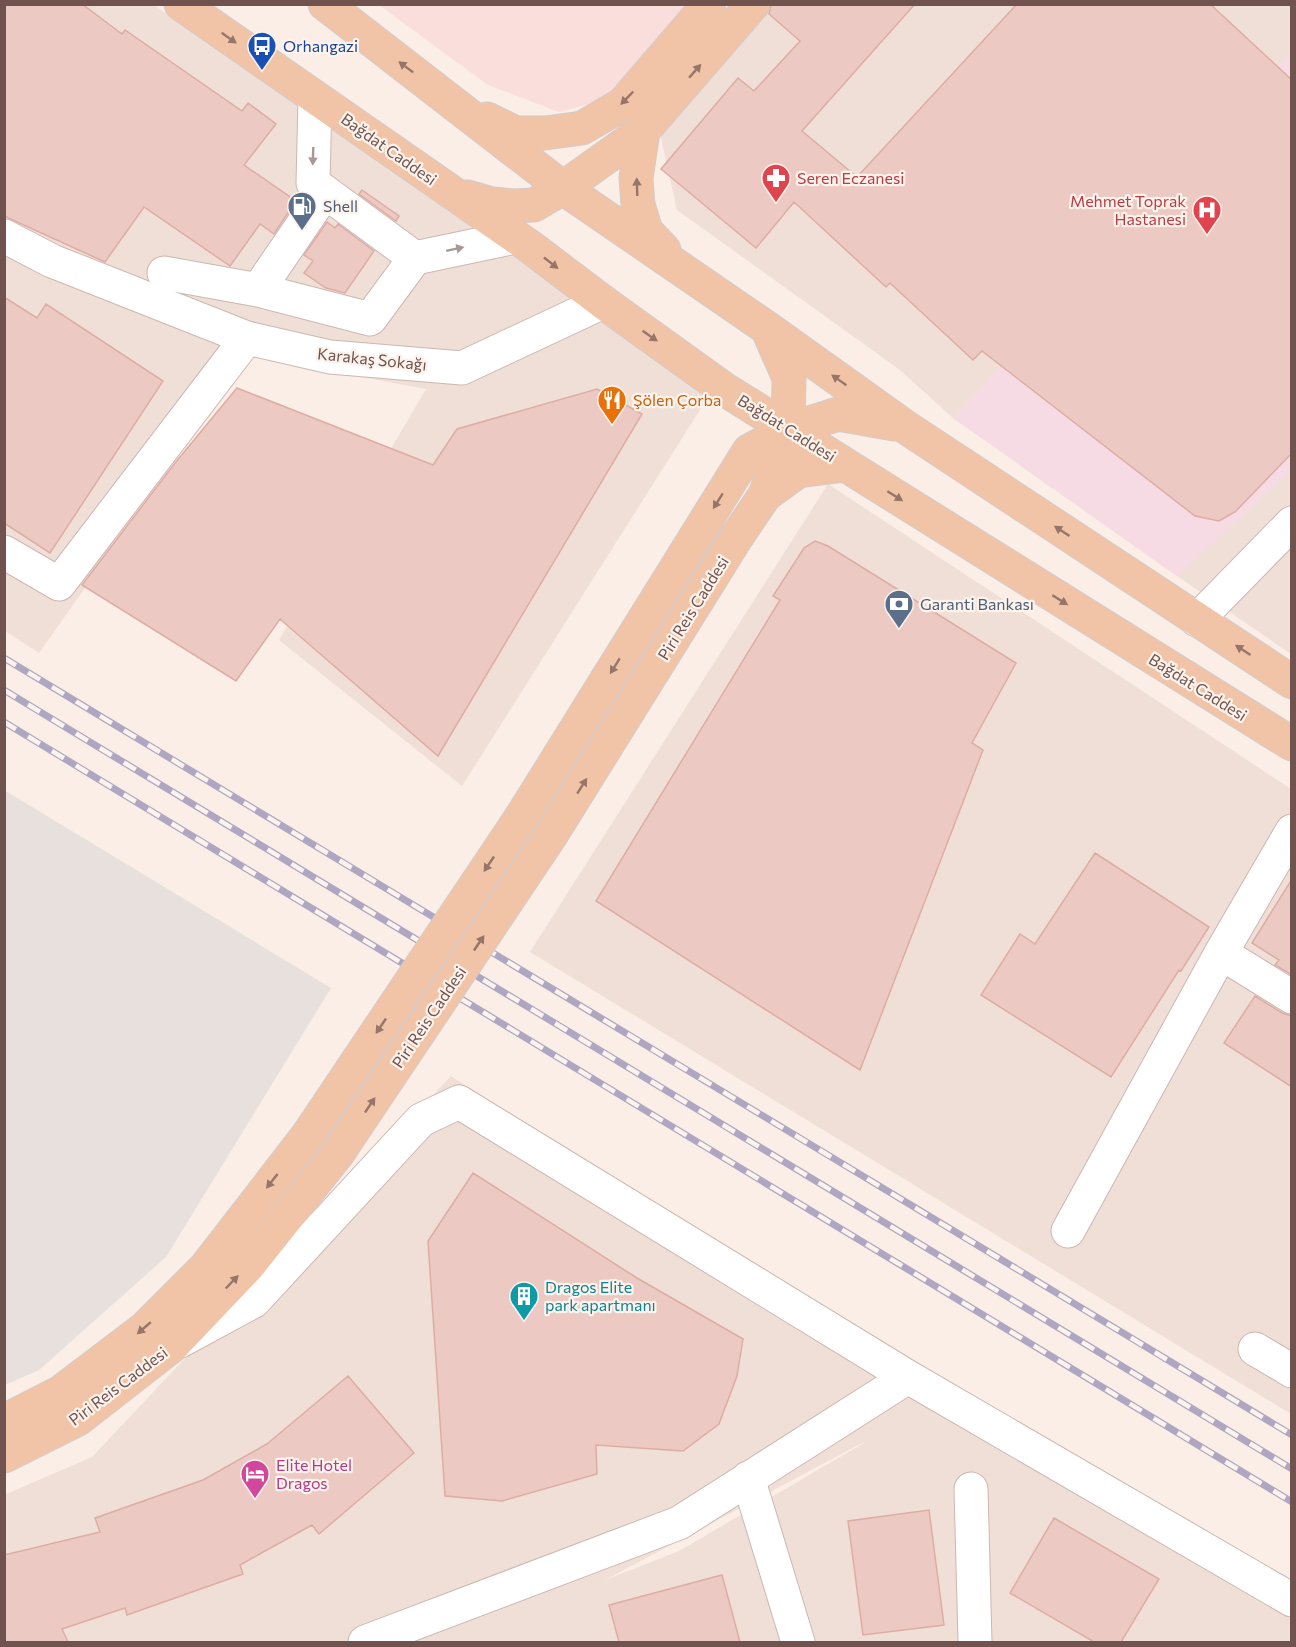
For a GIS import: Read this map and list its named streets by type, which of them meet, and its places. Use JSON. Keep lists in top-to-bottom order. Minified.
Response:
{"streets":{"main road":["Bağdat Caddesi","Piri Reis Caddesi"],"street":["Karakaş Sokağı"]},"crossings":[["Bağdat Caddesi","Karakaş Sokağı"]],"places":{"bus stop":["Orhangazi"],"pharmacy":["Seren Eczanesi"],"fuel station":["Shell"],"hospital":["Mehmet Toprak Hastanesi"],"restaurant":["Şölen Çorba"],"bank":["Garanti Bankası"],"building":["Dragos Elite park apartmanı"],"hotel":["Elite Hotel Dragos"]}}
